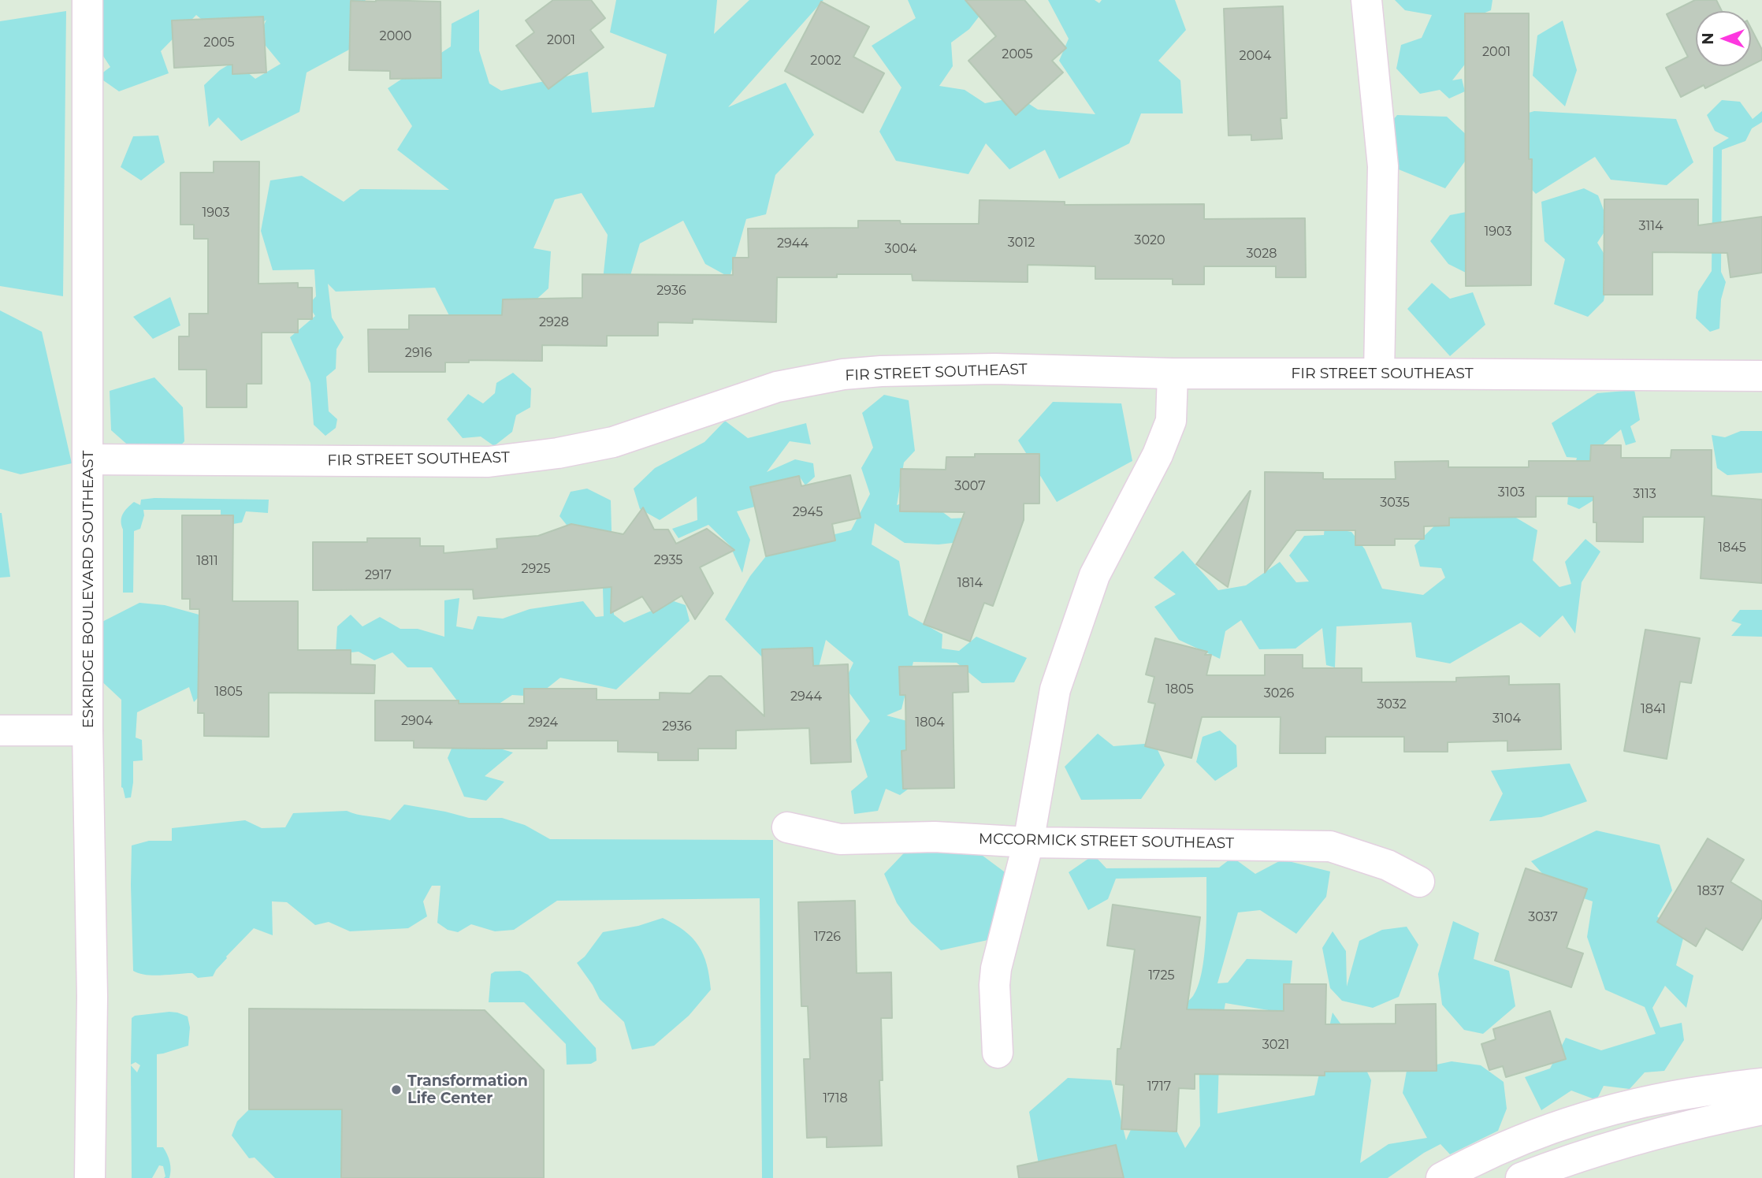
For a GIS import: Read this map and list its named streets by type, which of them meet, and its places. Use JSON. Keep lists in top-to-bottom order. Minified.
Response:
{"streets":{"street":["FIR STREET SOUTHEAST","ESKRIDGE BOULEVARD SOUTHEAST","MCCORMICK STREET SOUTHEAST"]},"crossings":[["FIR STREET SOUTHEAST","ESKRIDGE BOULEVARD SOUTHEAST"]],"places":["Transformation Life Center"],"house_numbers":["2000","2001","2005","2001","2005","2004","2002","1903","3114","1903","3020","3012","2944","3004","3028","2936","2928","2916","3007","3103","3113","3035","2945","1845","2935","1811","2925","2917","1814","1805","1805","3026","2944","3032","1841","3104","2904","2924","1804","2936","1837","3037","1726","1725","3021","1717","1718"],"north":"left"}
